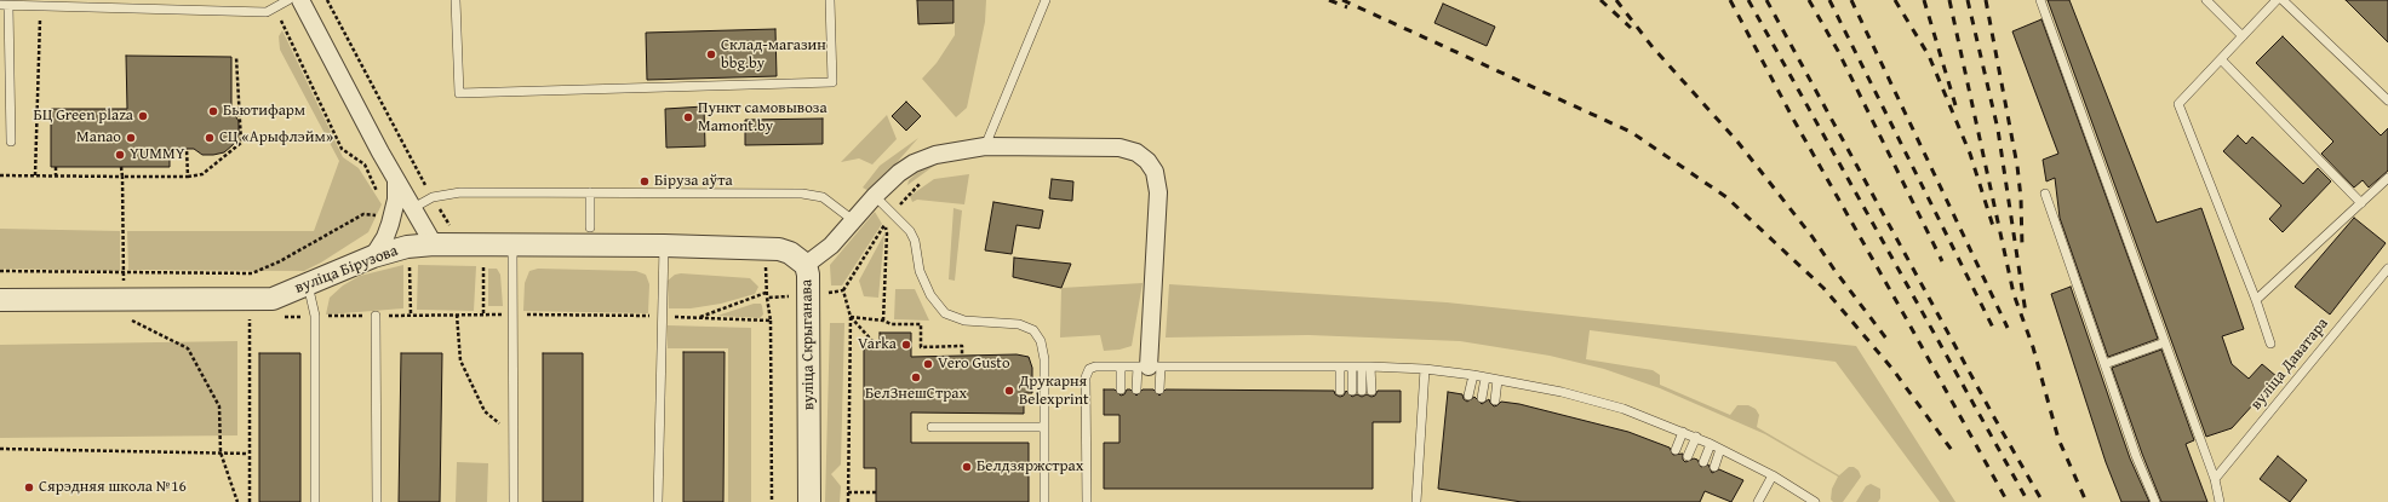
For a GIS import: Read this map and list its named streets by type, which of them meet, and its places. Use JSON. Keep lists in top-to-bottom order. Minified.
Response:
{"streets":{"street":["вуліца Бірузова","вуліца Скрыганава"],"lane":["вуліца Даватара"]},"crossings":[["вуліца Бірузова","вуліца Скрыганава"]],"places":["Склад-магазин bbg.by","Бьютифарм","БЦ Green plaza","Пункт самовывоза Mamont.by","Manao","СЦ «Арыфлэйм»","YUMMY","Біруза аўта","Varka","Vero Gusto","БелЗнешСтрах","Друкарня Belexprint","Белдзяржстрах","Сярэдняя школа №16"]}
